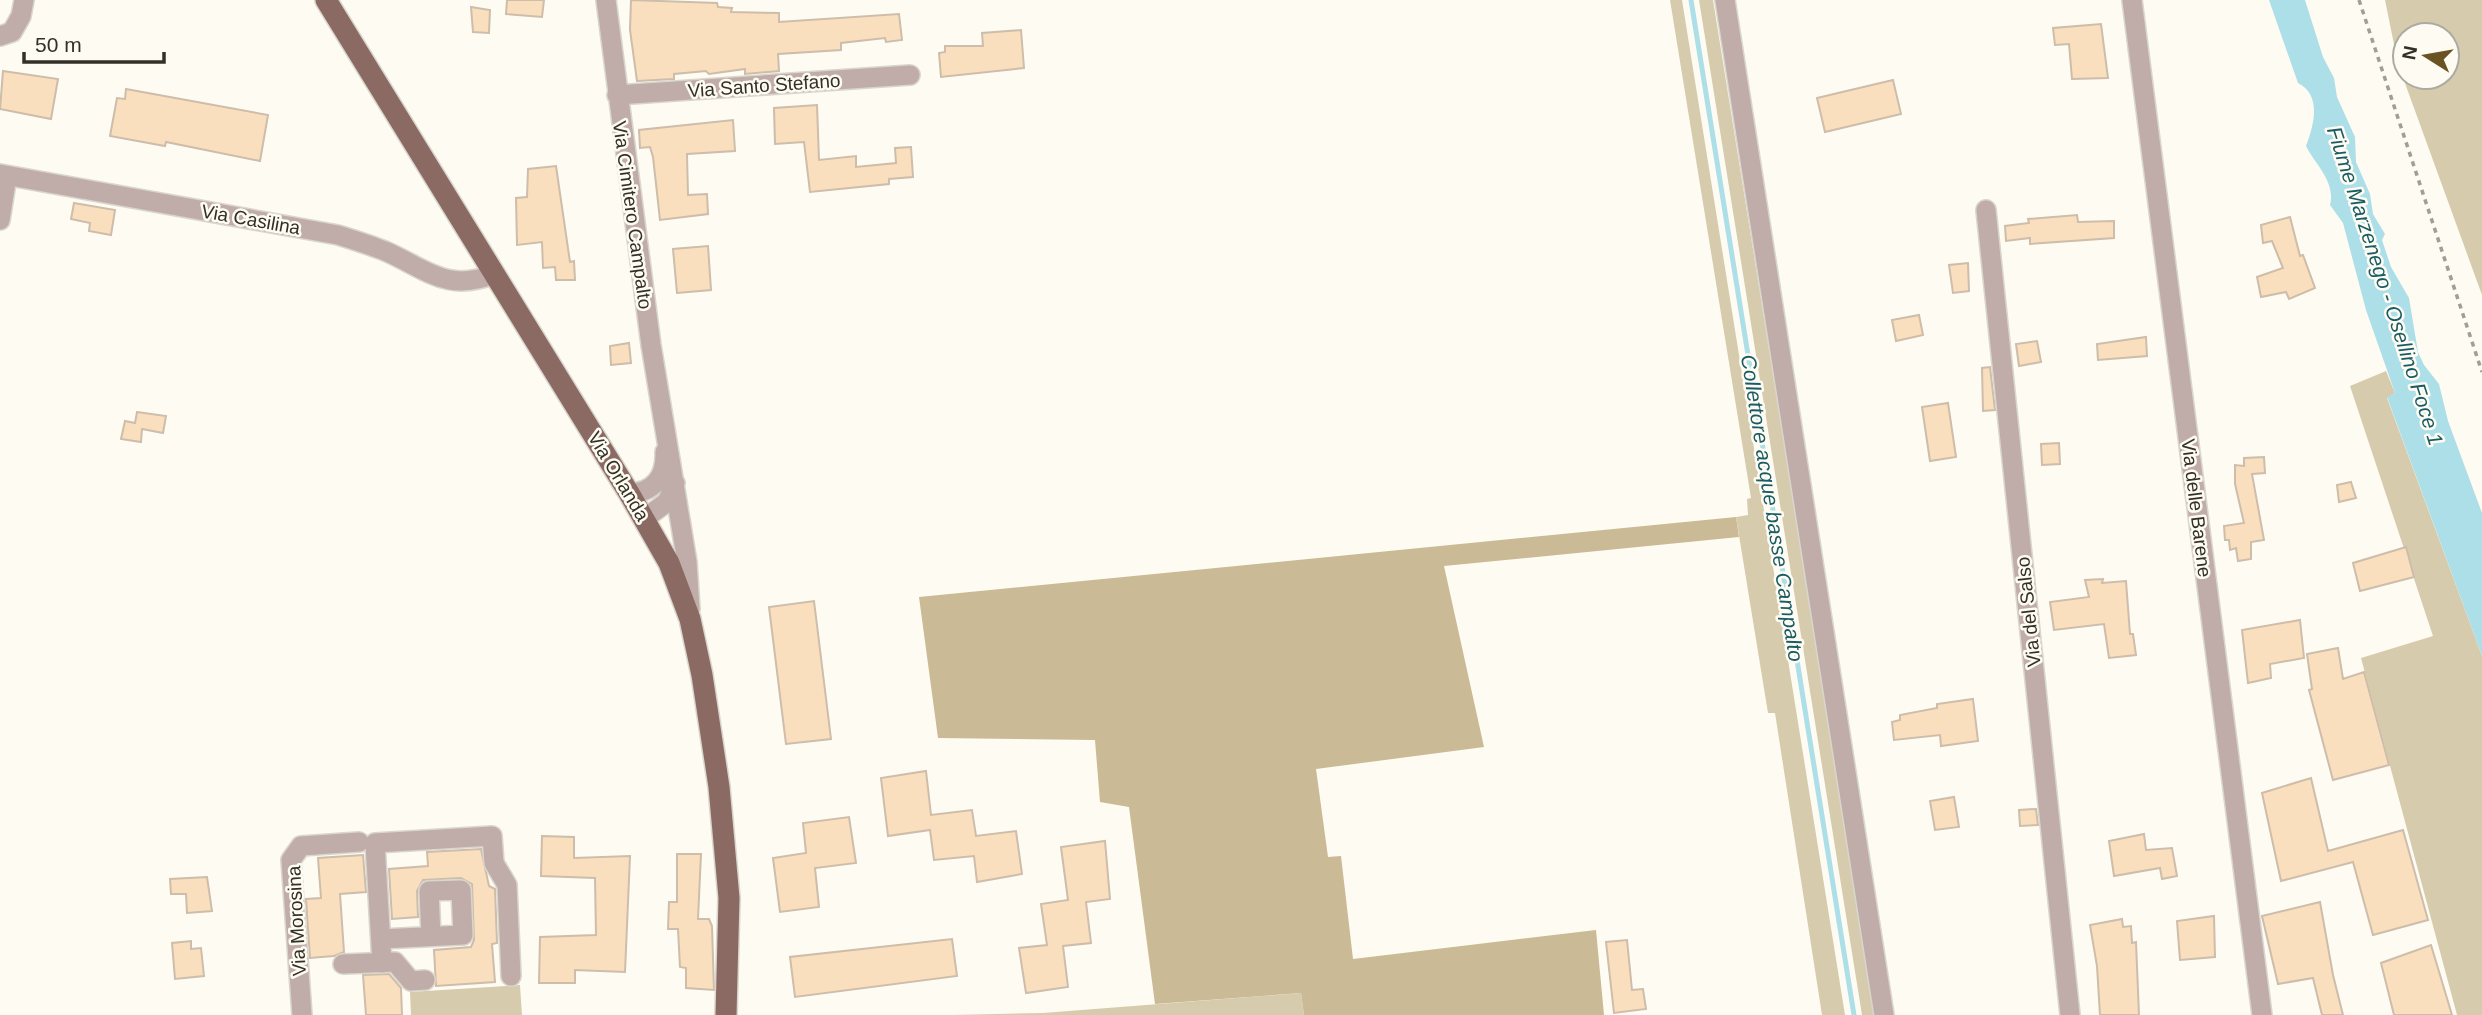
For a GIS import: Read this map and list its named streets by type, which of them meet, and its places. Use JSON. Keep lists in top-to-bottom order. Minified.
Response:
{"streets":{"main road":["Via Orlanda"],"street":["Via Santo Stefano","Via Cimitero Campalto","Via Casilina","Via delle Barene","Via del Salso","Via Morosina"]},"crossings":[["Via Santo Stefano","Via Cimitero Campalto"],["Via Cimitero Campalto","Via Orlanda"],["Via Casilina","Via Orlanda"]],"water":["Fiume Marzenego - Osellino Foce 1","Collettore acque basse Campalto"],"scale_bar":"50 m","north":"left"}
